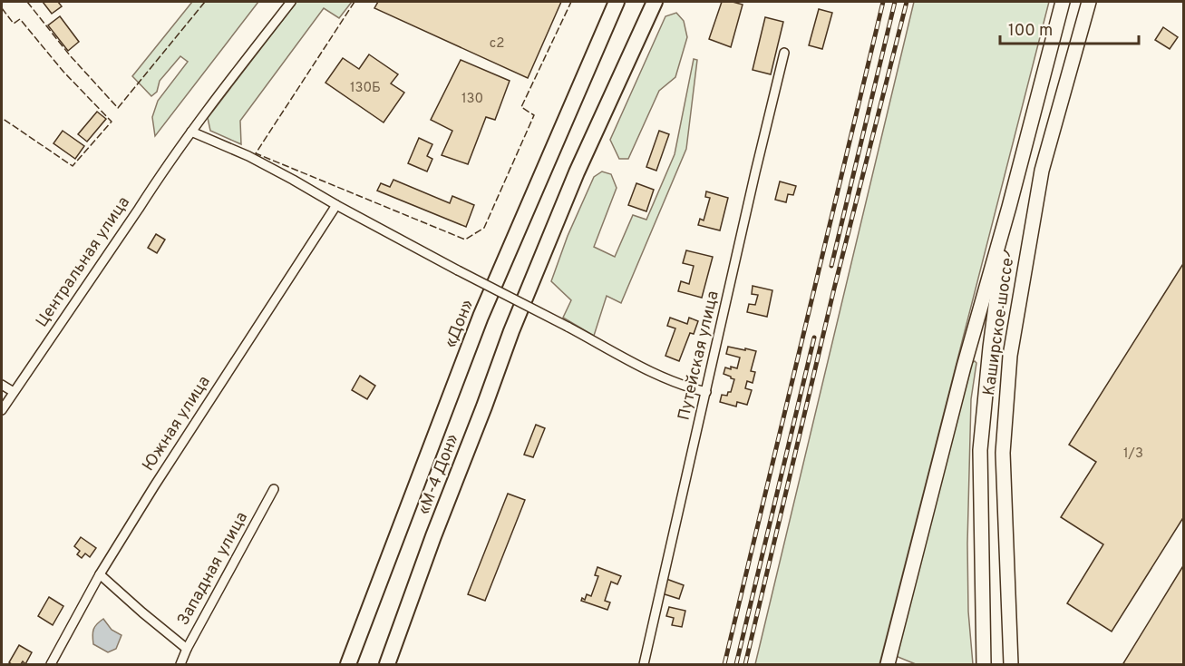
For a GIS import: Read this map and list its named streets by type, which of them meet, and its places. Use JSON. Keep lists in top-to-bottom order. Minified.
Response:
{"streets":{"highway":["«Дон»","«М-4 Дон»"],"main road":["Каширское шоссе"],"street":["Центральная улица","Путейская улица","Южная улица","Западная улица"]},"house_numbers":["с2","130Б","130","1/3"],"scale_bar":"100 m"}
